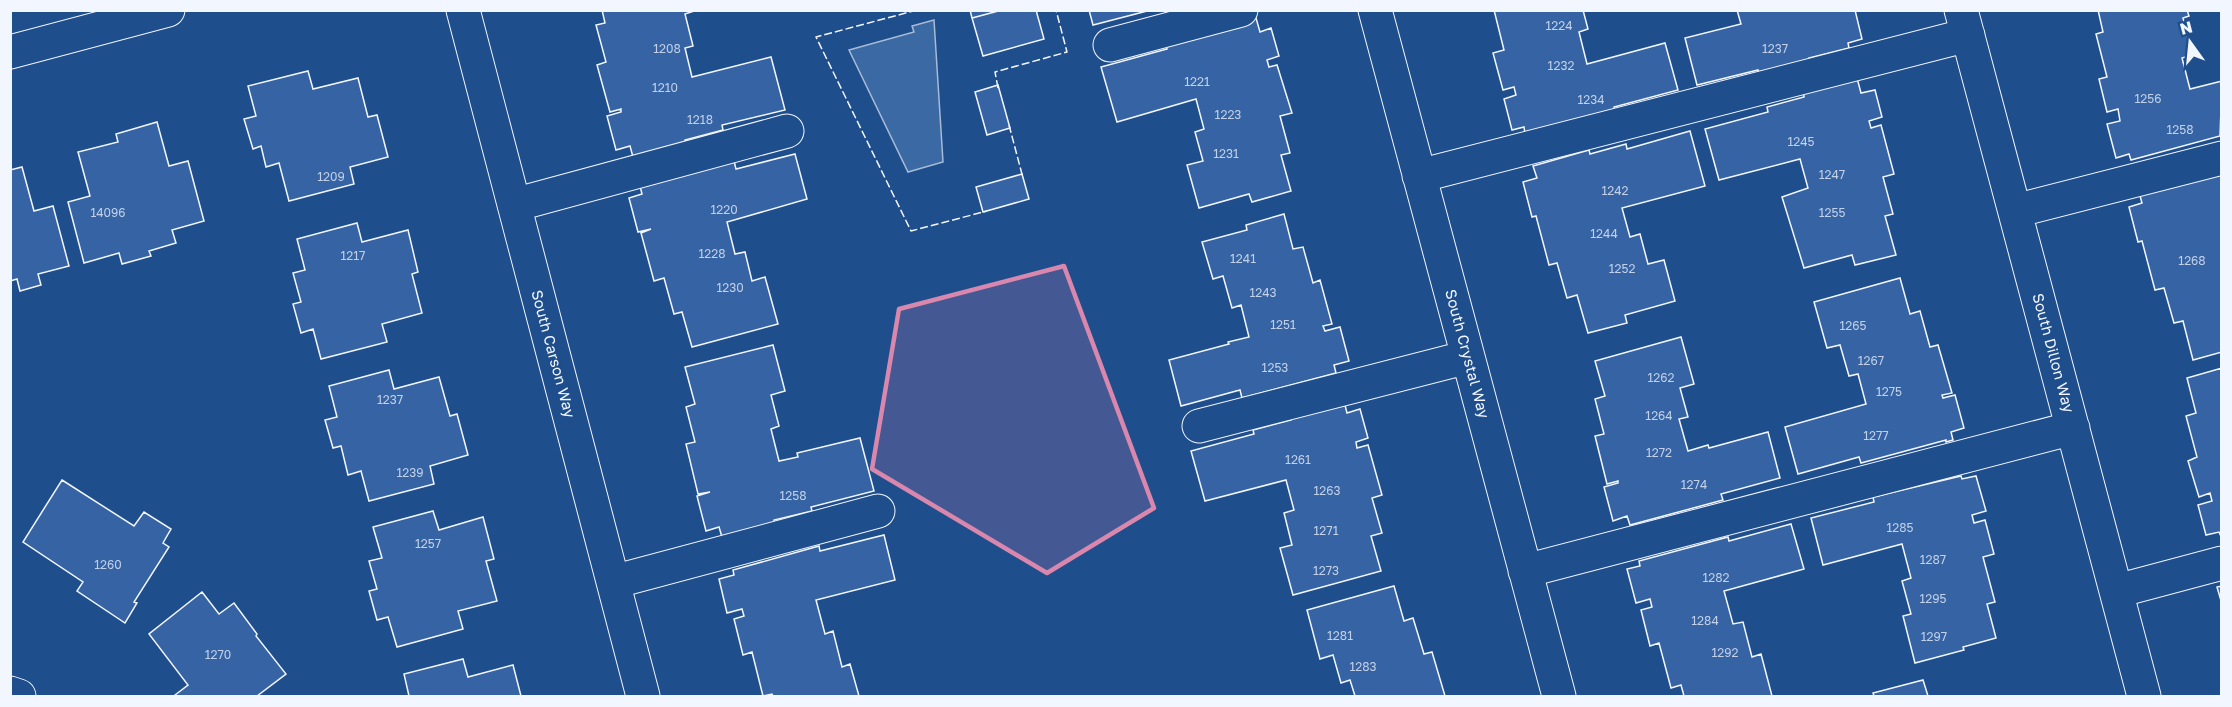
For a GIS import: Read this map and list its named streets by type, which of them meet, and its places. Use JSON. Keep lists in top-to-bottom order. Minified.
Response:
{"streets":{"street":["South Dillon Way","South Carson Way","South Crystal Way"]},"house_numbers":["1224","1208","1237","1232","1221","1210","1256","1234","1223","1218","1258","1245","1231","1247","1209","1242","1220","14096","1255","1244","1228","1217","1241","1268","1252","1230","1243","1251","1265","1267","1253","1262","1275","1237","1264","1277","1272","1261","1239","1274","1263","1258","1285","1271","1257","1287","1260","1273","1282","1295","1284","1281","1297","1292","1270","1283"],"north":"top"}
